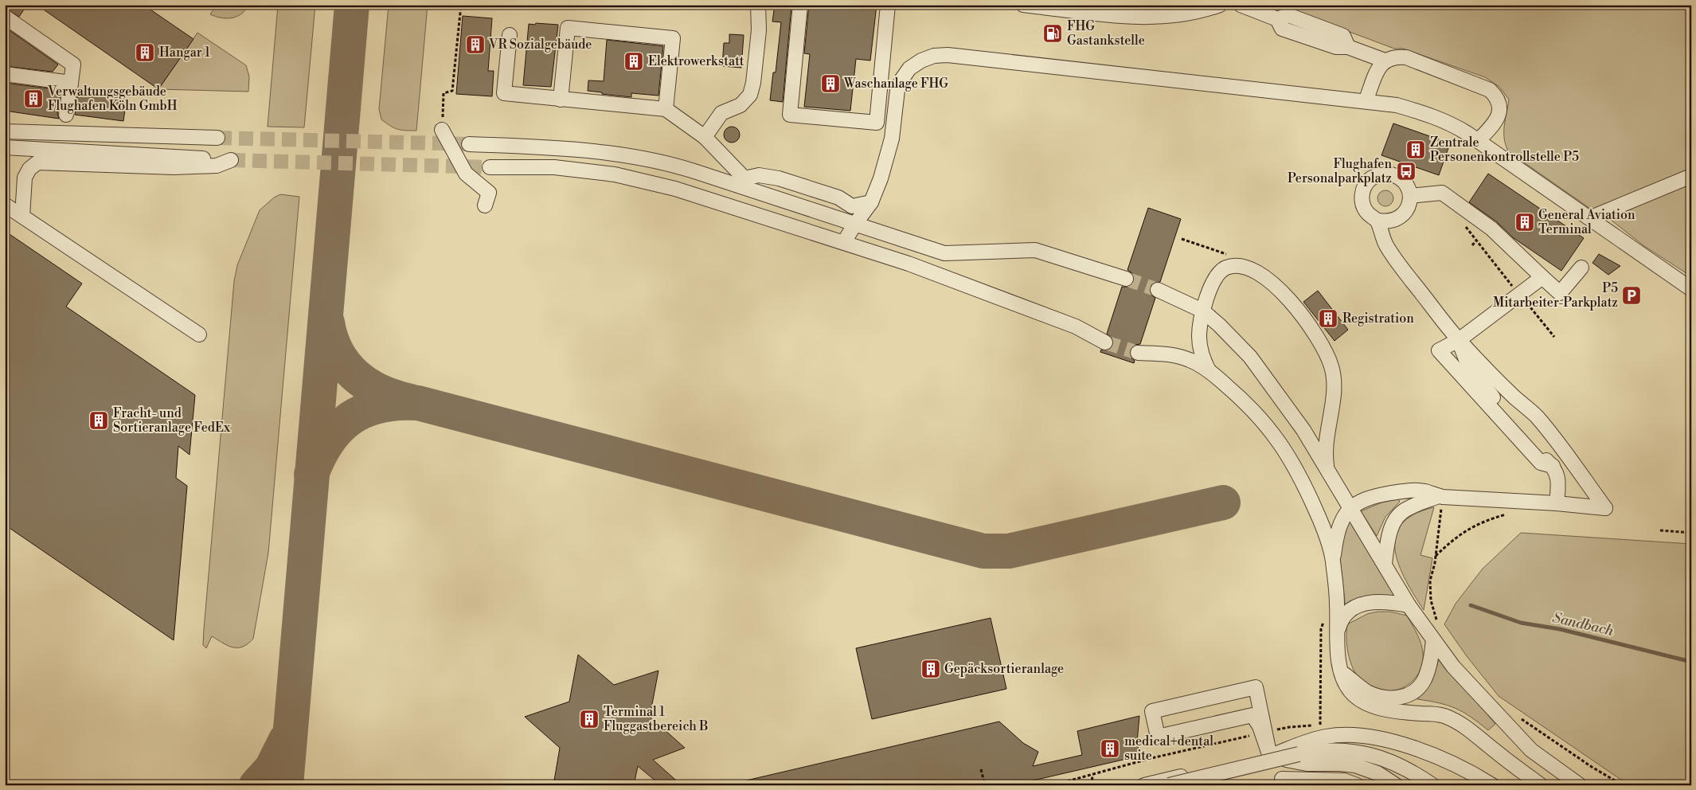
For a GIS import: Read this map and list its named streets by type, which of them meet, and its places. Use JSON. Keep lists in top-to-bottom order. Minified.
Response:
{"water":["Sandbach"],"places":{"fuel station":["FHG Gastankstelle"],"building":["VR Sozialgebäude","Hangar 1","Elektrowerkstatt","Waschanlage FHG","Verwaltungsgebäude Flughafen Köln GmbH","Zentrale Personenkontrollstelle P5","General Aviation Terminal","Registration","Fracht- und Sortieranlage FedEx","Gepäcksortieranlage","Terminal 1 Fluggastbereich B","medical+dental suite"],"bus stop":["Flughafen Personalparkplatz"],"parking":["P5 Mitarbeiter-Parkplatz"]}}
